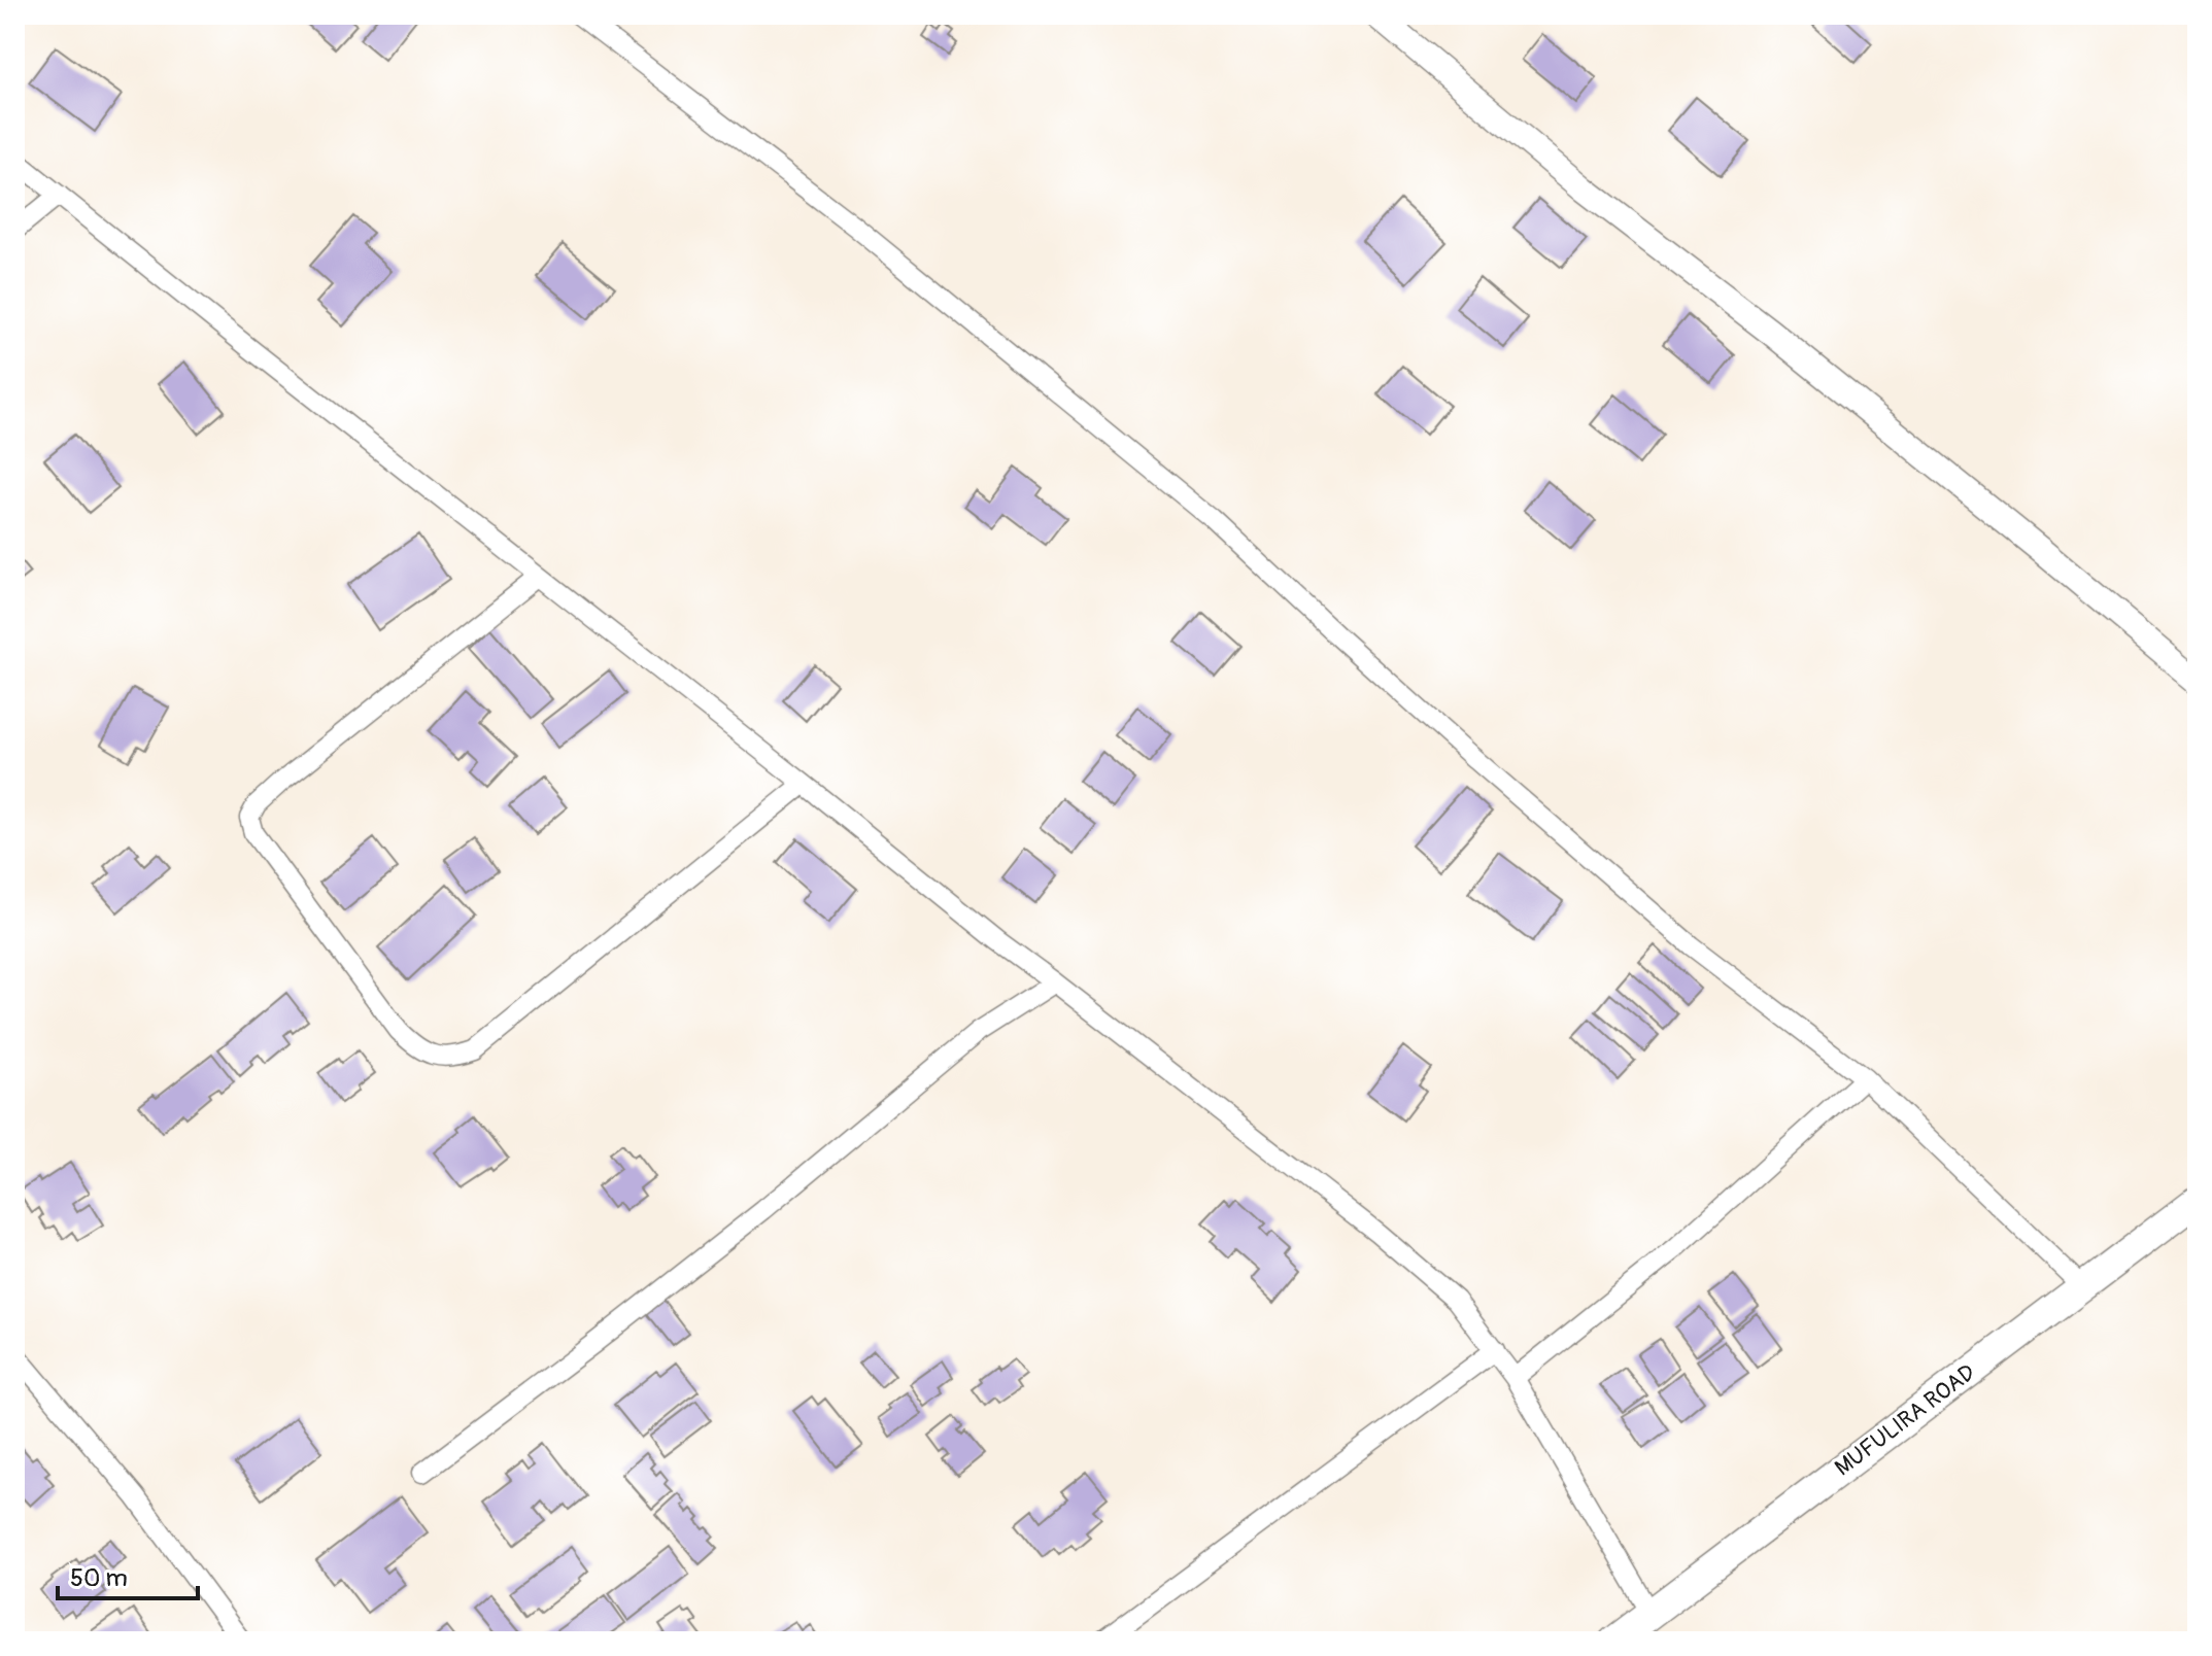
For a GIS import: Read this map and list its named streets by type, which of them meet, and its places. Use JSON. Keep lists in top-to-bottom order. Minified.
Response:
{"streets":{"main road":["MUFULIRA ROAD"]},"scale_bar":"50 m"}
